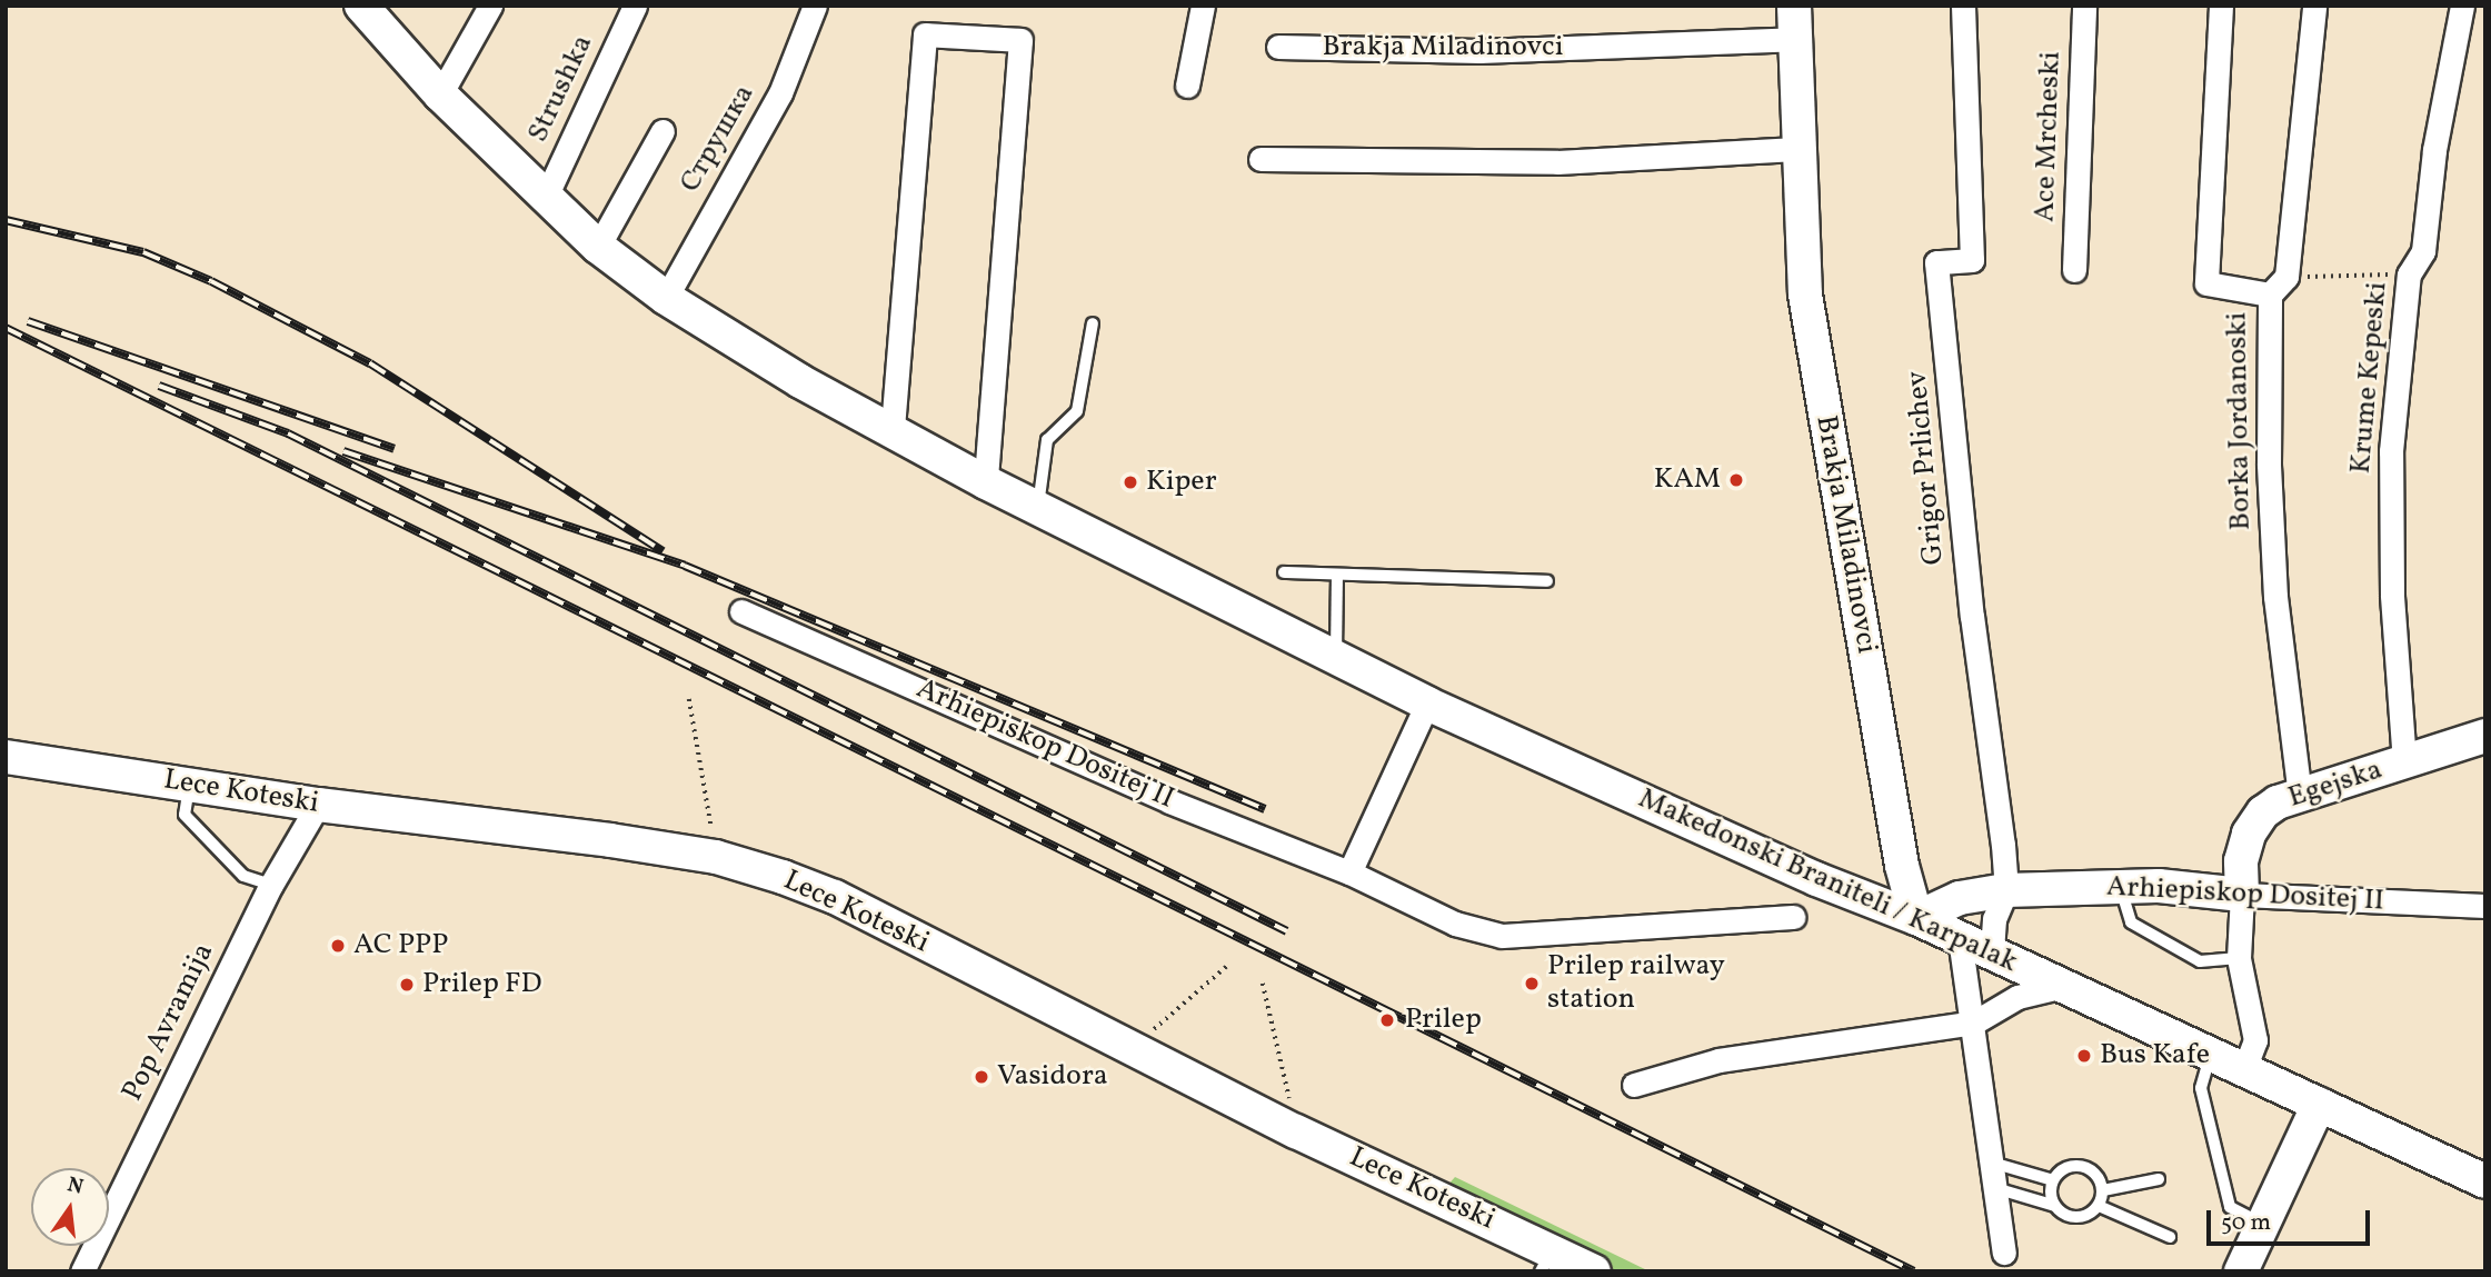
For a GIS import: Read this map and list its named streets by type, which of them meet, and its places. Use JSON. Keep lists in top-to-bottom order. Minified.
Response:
{"streets":{"main road":["Brakja Miladinovci","Arhiepiskop Dositej II","Egejska","Lece Koteski","Makedonski Braniteli / Karpalak"],"street":["Strushka","Ace Mrcheski","Струшка","Krume Kepeski","Borka Jordanoski","Grigor Prlichev","Pop Avramija"]},"crossings":[["Brakja Miladinovci","Arhiepiskop Dositej II"],["Brakja Miladinovci","Makedonski Braniteli / Karpalak"],["Strushka","Makedonski Braniteli / Karpalak"],["Струшка","Makedonski Braniteli / Karpalak"],["Krume Kepeski","Egejska"],["Borka Jordanoski","Egejska"],["Grigor Prlichev","Arhiepiskop Dositej II"],["Grigor Prlichev","Makedonski Braniteli / Karpalak"],["Arhiepiskop Dositej II","Egejska"],["Arhiepiskop Dositej II","Makedonski Braniteli / Karpalak"],["Egejska","Makedonski Braniteli / Karpalak"],["Lece Koteski","Pop Avramija"]],"places":["KAM","Kiper","АС РРР","Prilep railway station","Prilep FD","Prilep","Bus Kafe","Vasidora"],"scale_bar":"50 m","north":"top"}
